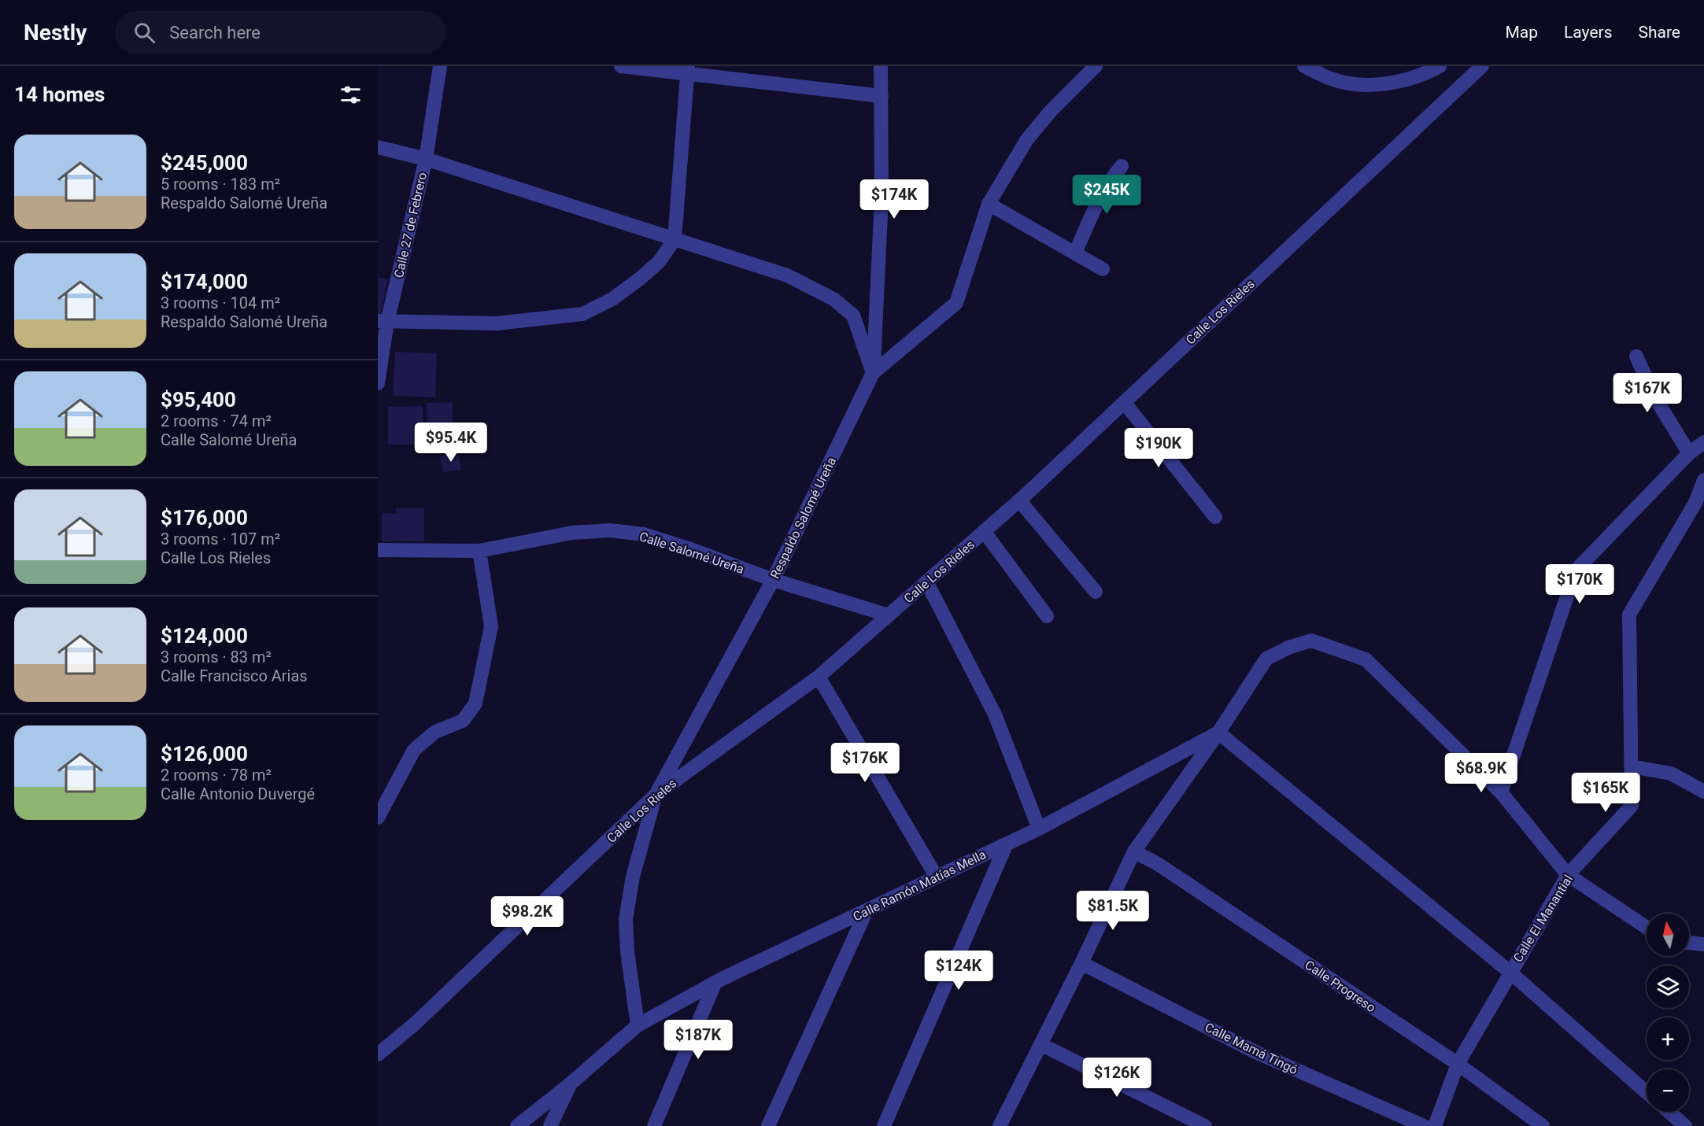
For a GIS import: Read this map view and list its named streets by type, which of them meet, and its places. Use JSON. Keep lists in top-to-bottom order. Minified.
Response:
{"streets":{"street":["Calle 27 de Febrero","Calle Los Rieles","Respaldo Salomé Ureña","Calle Salomé Ureña","Calle Ramón Matías Mella","Calle El Manantial","Calle Progreso","Calle Mamá Tingó"]},"crossings":[["Calle Los Rieles","Respaldo Salomé Ureña"],["Calle Los Rieles","Calle Salomé Ureña"],["Respaldo Salomé Ureña","Calle Salomé Ureña"],["Respaldo Salomé Ureña","Calle Ramón Matías Mella"],["Calle El Manantial","Calle Progreso"]],"north":"top","page":{"header":"Nestly","search":"Search here","nav":["Map","Layers","Share"],"heading":"14 homes","list":[{"name":"$245,000","note":"5 rooms · 183 m² · Respaldo Salomé Ureña"},{"name":"$174,000","note":"3 rooms · 104 m² · Respaldo Salomé Ureña"},{"name":"$95,400","note":"2 rooms · 74 m² · Calle Salomé Ureña"},{"name":"$176,000","note":"3 rooms · 107 m² · Calle Los Rieles"},{"name":"$124,000","note":"3 rooms · 83 m² · Calle Francisco Arias"},{"name":"$126,000","note":"2 rooms · 78 m² · Calle Antonio Duvergé"}],"price":["$245K","$174K","$167K","$95.4K","$190K","$170K","$176K","$68.9K","$165K","$81.5K","$98.2K","$124K","$187K","$126K"],"map_buttons":["+","−"]}}
